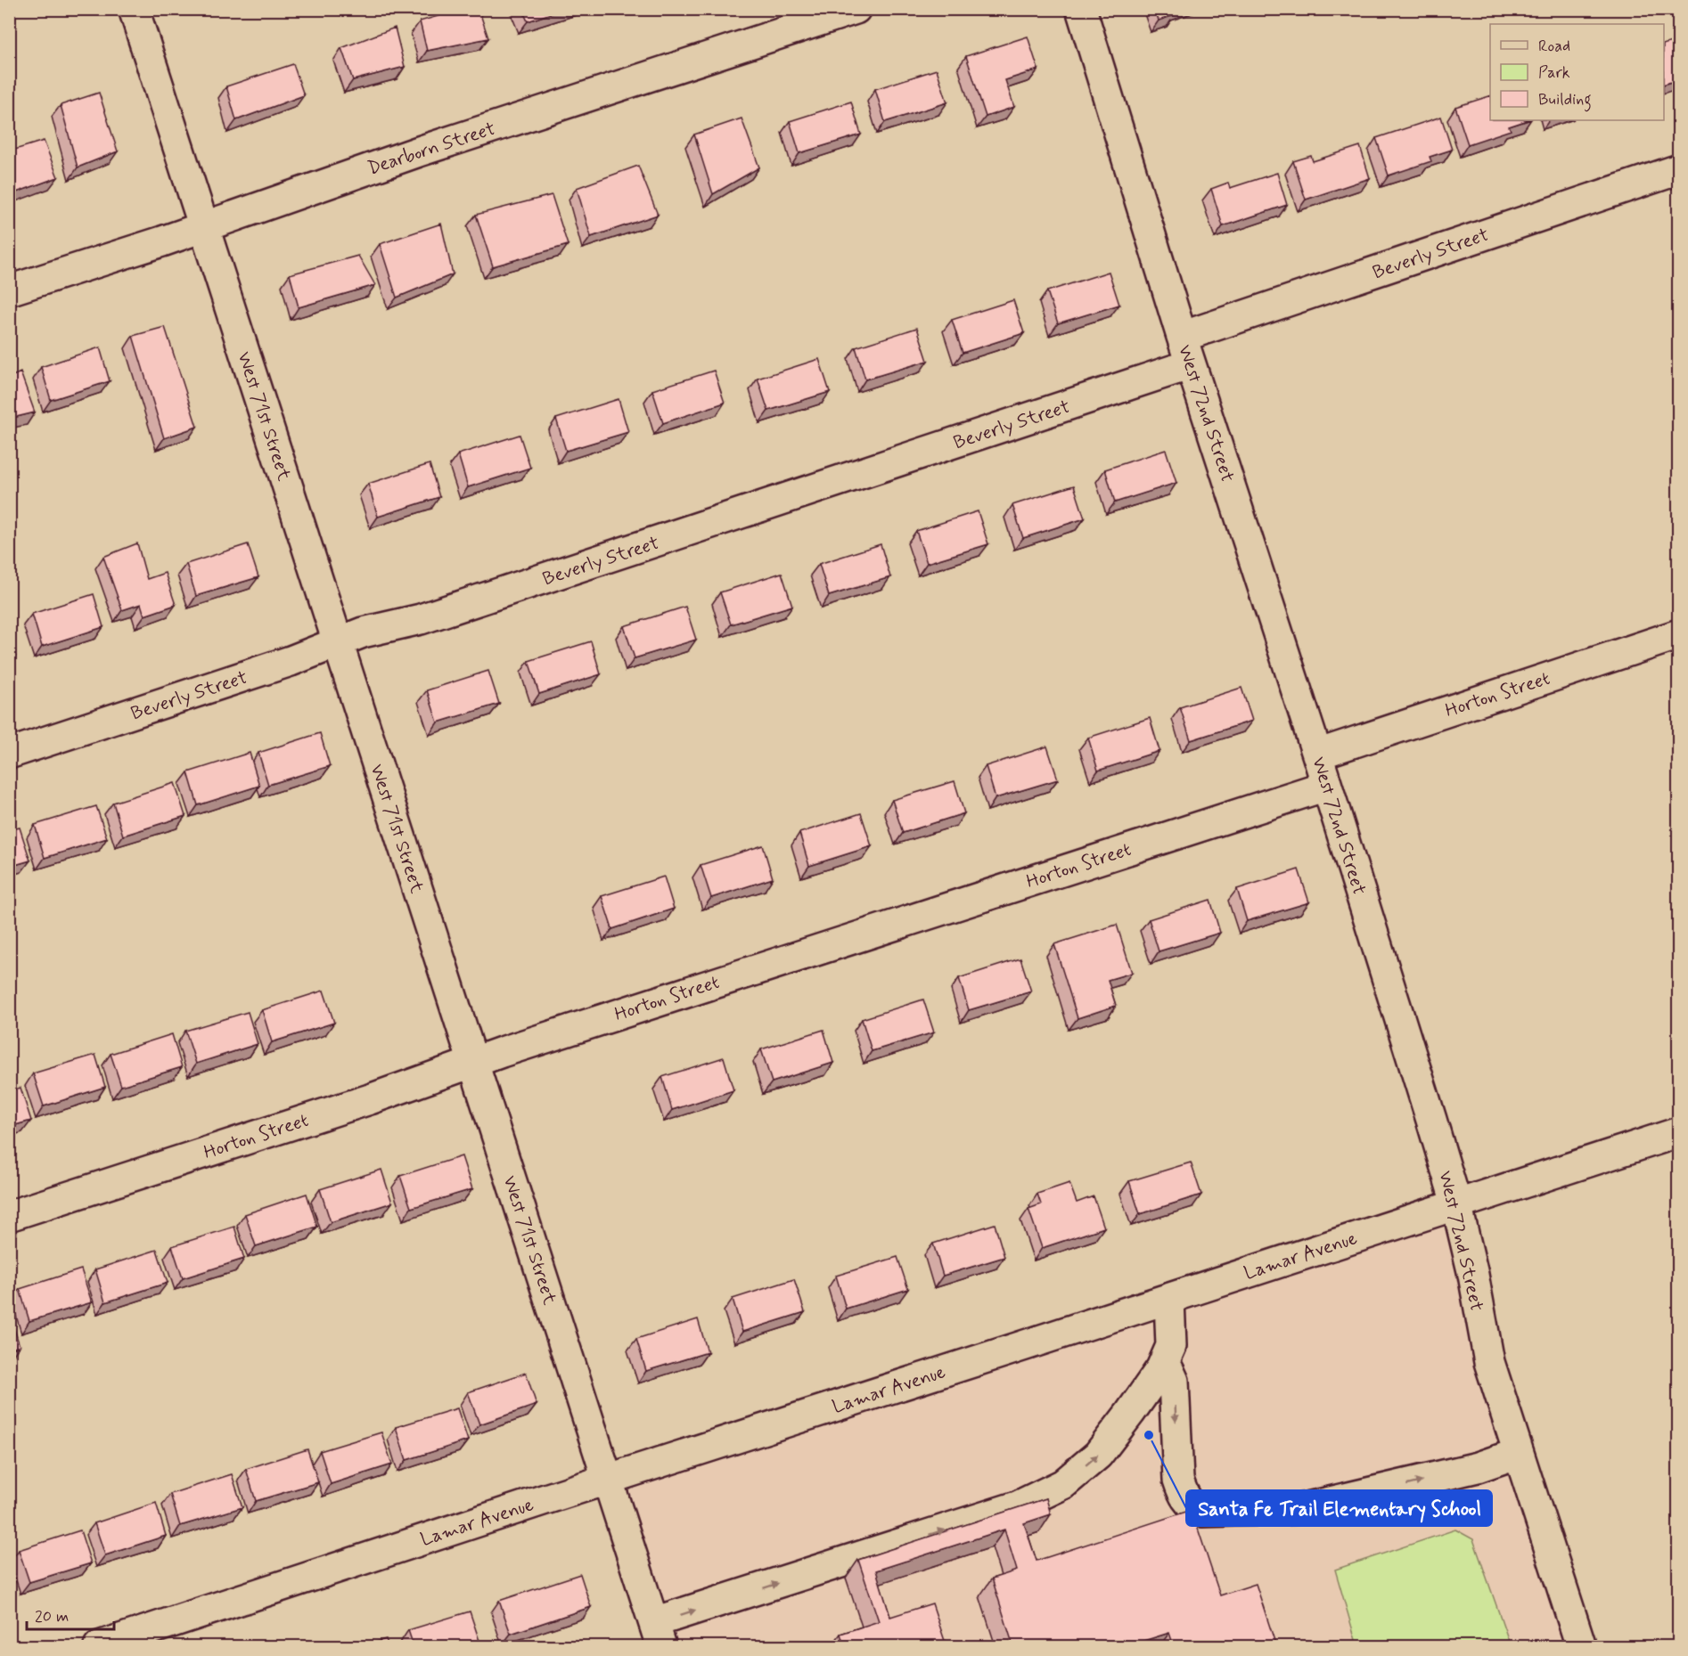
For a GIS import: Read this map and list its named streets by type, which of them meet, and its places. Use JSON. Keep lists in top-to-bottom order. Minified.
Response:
{"streets":{"street":["Dearborn Street","Beverly Street","West 72nd Street","West 71st Street","Horton Street","Lamar Avenue"]},"crossings":[["Dearborn Street","West 71st Street"],["Beverly Street","West 72nd Street"],["Beverly Street","West 71st Street"],["West 72nd Street","Horton Street"],["West 72nd Street","Lamar Avenue"],["West 71st Street","Horton Street"],["West 71st Street","Lamar Avenue"]],"places":["Santa Fe Trail Elementary School"],"legend":["Road","Park","Building"],"scale_bar":"20 m"}
